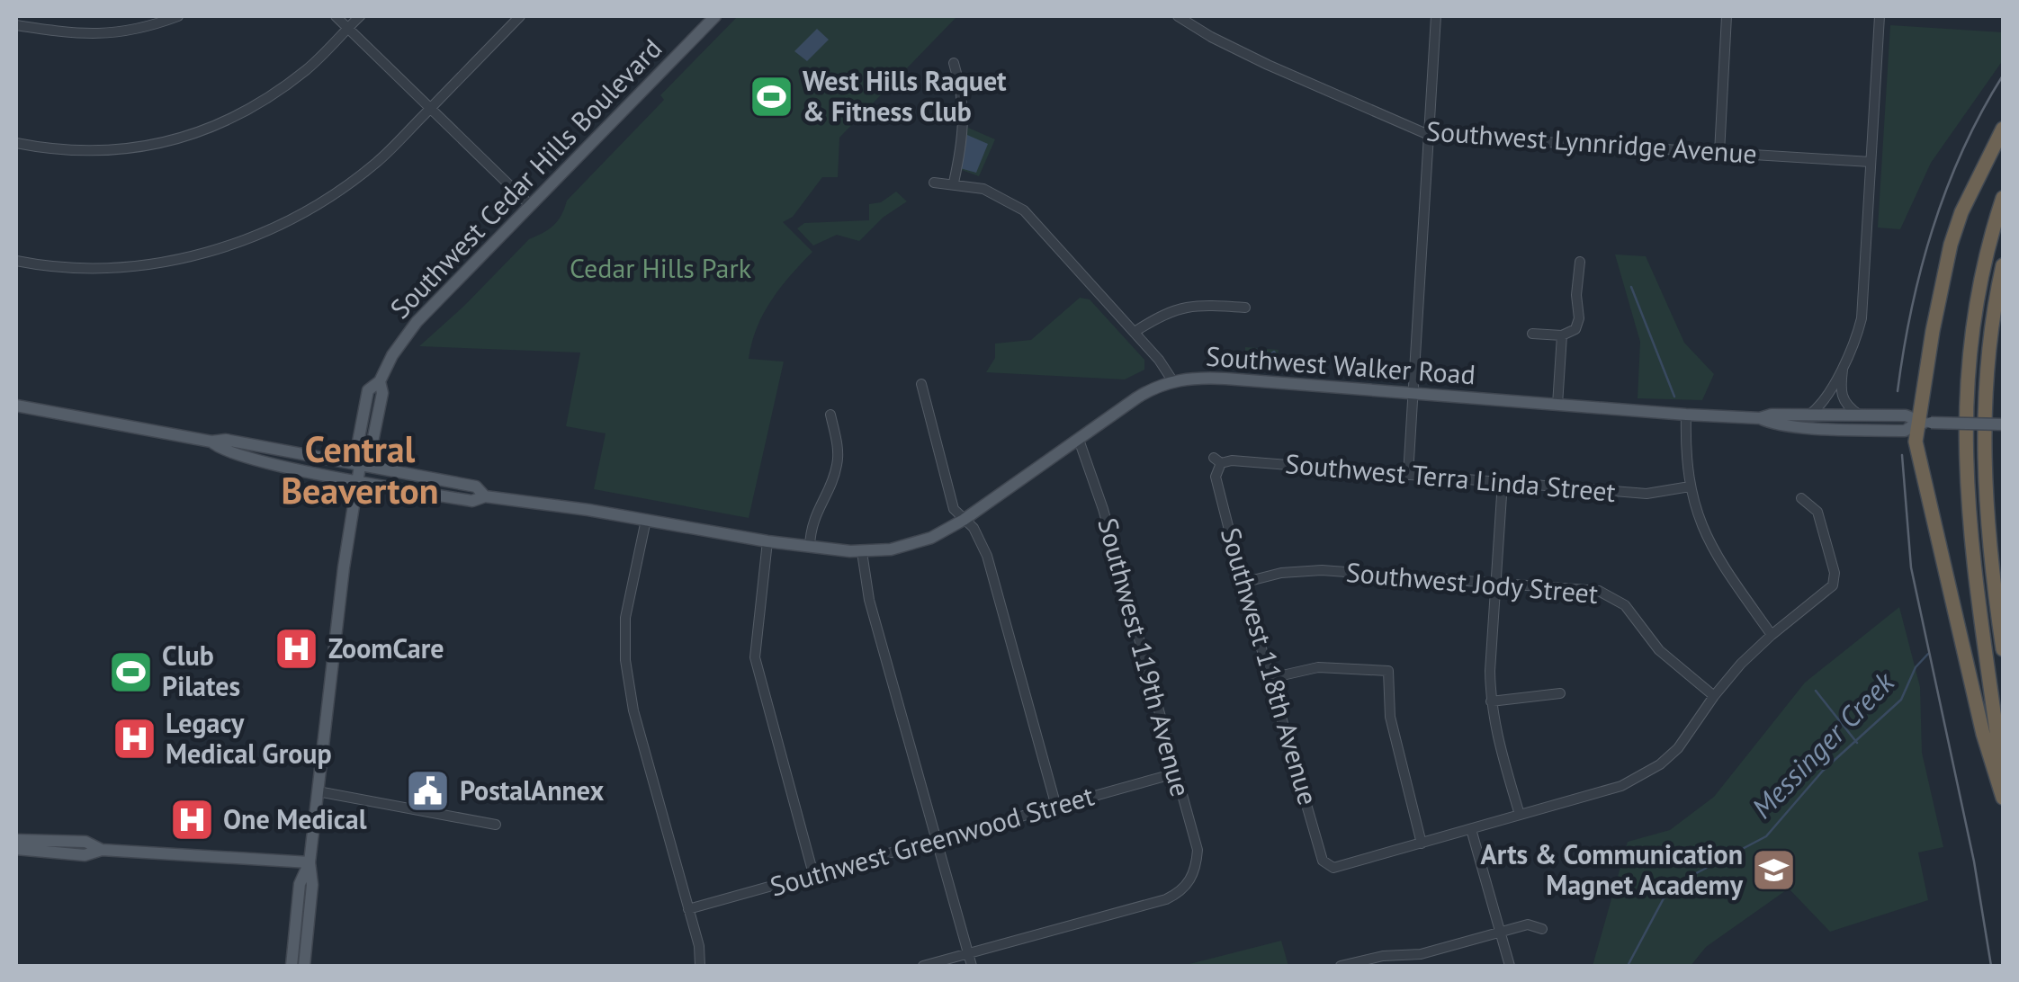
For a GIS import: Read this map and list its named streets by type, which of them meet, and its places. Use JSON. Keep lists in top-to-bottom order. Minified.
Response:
{"streets":{"main road":["Southwest Cedar Hills Boulevard","Southwest Walker Road"],"street":["Southwest Lynnridge Avenue","Southwest Terra Linda Street","Southwest Jody Street","Southwest 119th Avenue","Southwest 118th Avenue","Southwest Greenwood Street"]},"crossings":[["Southwest Cedar Hills Boulevard","Southwest Walker Road"],["Southwest Walker Road","Southwest 119th Avenue"],["Southwest Terra Linda Street","Southwest 118th Avenue"],["Southwest Jody Street","Southwest 118th Avenue"],["Southwest 119th Avenue","Southwest Greenwood Street"]],"districts":["Central Beaverton"],"water":["Messinger Creek"],"parks":["Cedar Hills Park"],"places":{"sports":["West Hills Raquet & Fitness Club","Club Pilates"],"hospital":["ZoomCare","Legacy Medical Group","One Medical"],"public building":["PostalAnnex"],"school or university":["Arts & Communication Magnet Academy"]}}
